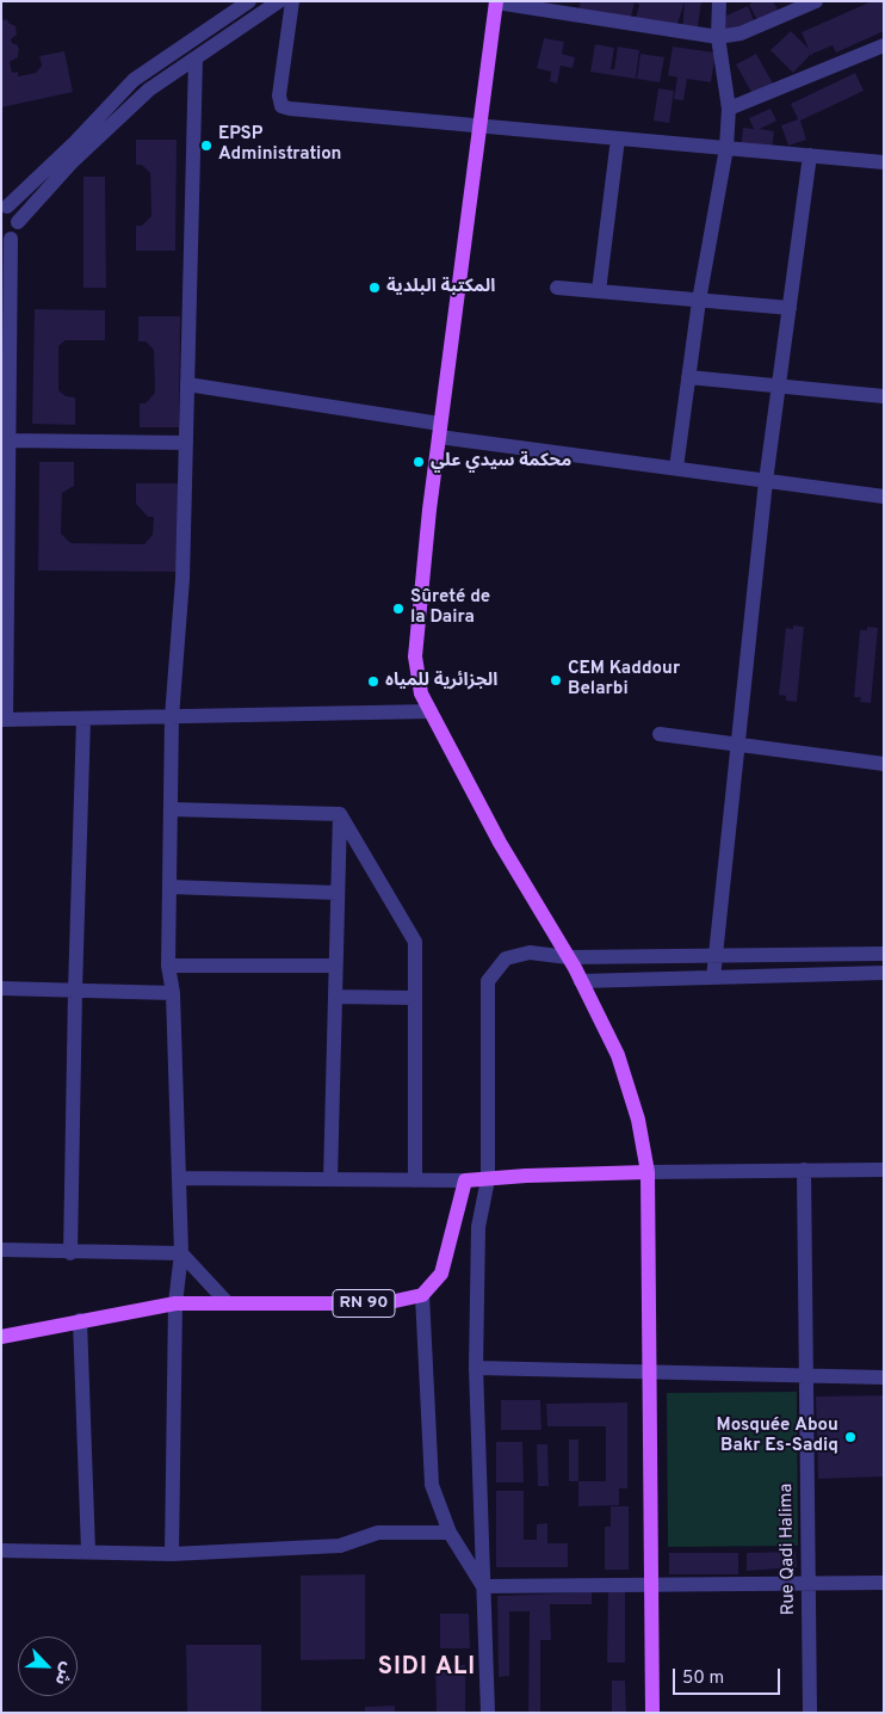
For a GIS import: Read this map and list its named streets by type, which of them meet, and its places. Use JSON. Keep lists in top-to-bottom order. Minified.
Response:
{"streets":{"main road":["RN 90"],"street":["Rue Qadi Halima"]},"districts":["SIDI ALI"],"places":["EPSP Administration","المكتبة البلدية","محكمة سيدي علي","Sûreté de la Daira","CEM Kaddour Belarbi","الجزائرية للمياه","Mosquée Abou Bakr Es-Sadiq"],"scale_bar":"50 m","north":"bottom right"}
